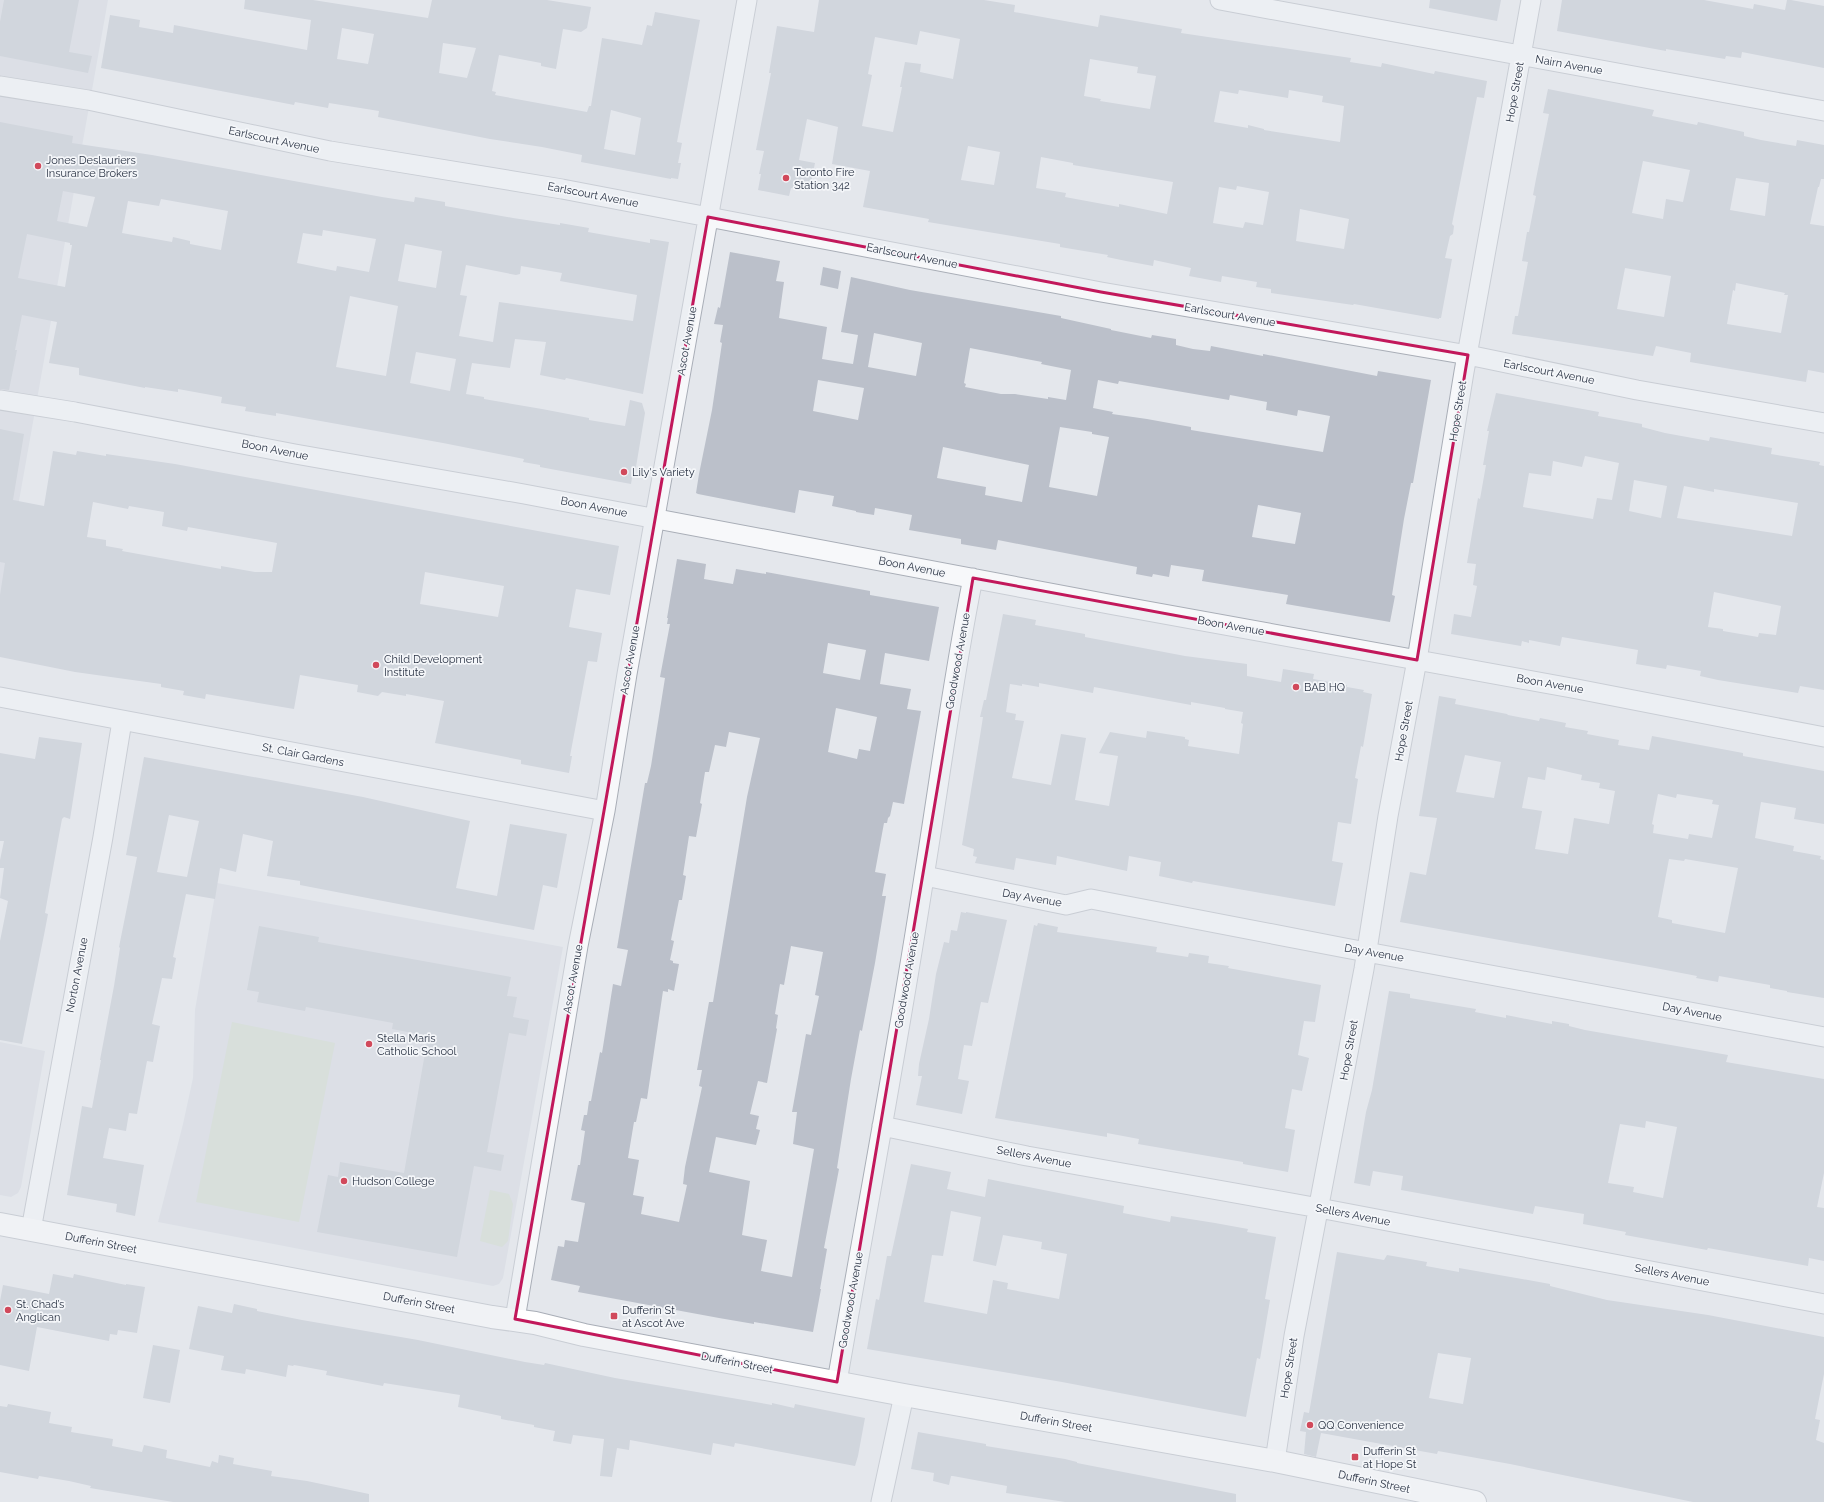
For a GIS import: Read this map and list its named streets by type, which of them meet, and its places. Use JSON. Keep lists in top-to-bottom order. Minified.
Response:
{"streets":{"main road":["Dufferin Street"],"street":["Nairn Avenue","Hope Street","Earlscourt Avenue","Ascot Avenue","Boon Avenue","Goodwood Avenue","St. Clair Gardens","Day Avenue","Norton Avenue","Sellers Avenue"]},"crossings":[["Nairn Avenue","Hope Street"],["Hope Street","Earlscourt Avenue"],["Hope Street","Boon Avenue"],["Hope Street","Day Avenue"],["Hope Street","Sellers Avenue"],["Hope Street","Dufferin Street"],["Earlscourt Avenue","Ascot Avenue"],["Ascot Avenue","Boon Avenue"],["Ascot Avenue","St. Clair Gardens"],["Ascot Avenue","Dufferin Street"],["Boon Avenue","Goodwood Avenue"],["Goodwood Avenue","Day Avenue"],["Goodwood Avenue","Sellers Avenue"],["Goodwood Avenue","Dufferin Street"],["St. Clair Gardens","Norton Avenue"],["Norton Avenue","Dufferin Street"]],"places":{"other":["Jones Deslauriers Insurance Brokers","Toronto Fire Station 342","Lily's Variety","Child Development Institute","BAB HQ","Stella Maris Catholic School","Hudson College","St. Chad’s Anglican","QQ Convenience"],"transit":["Dufferin St at Ascot Ave","Dufferin St at Hope St"]}}
